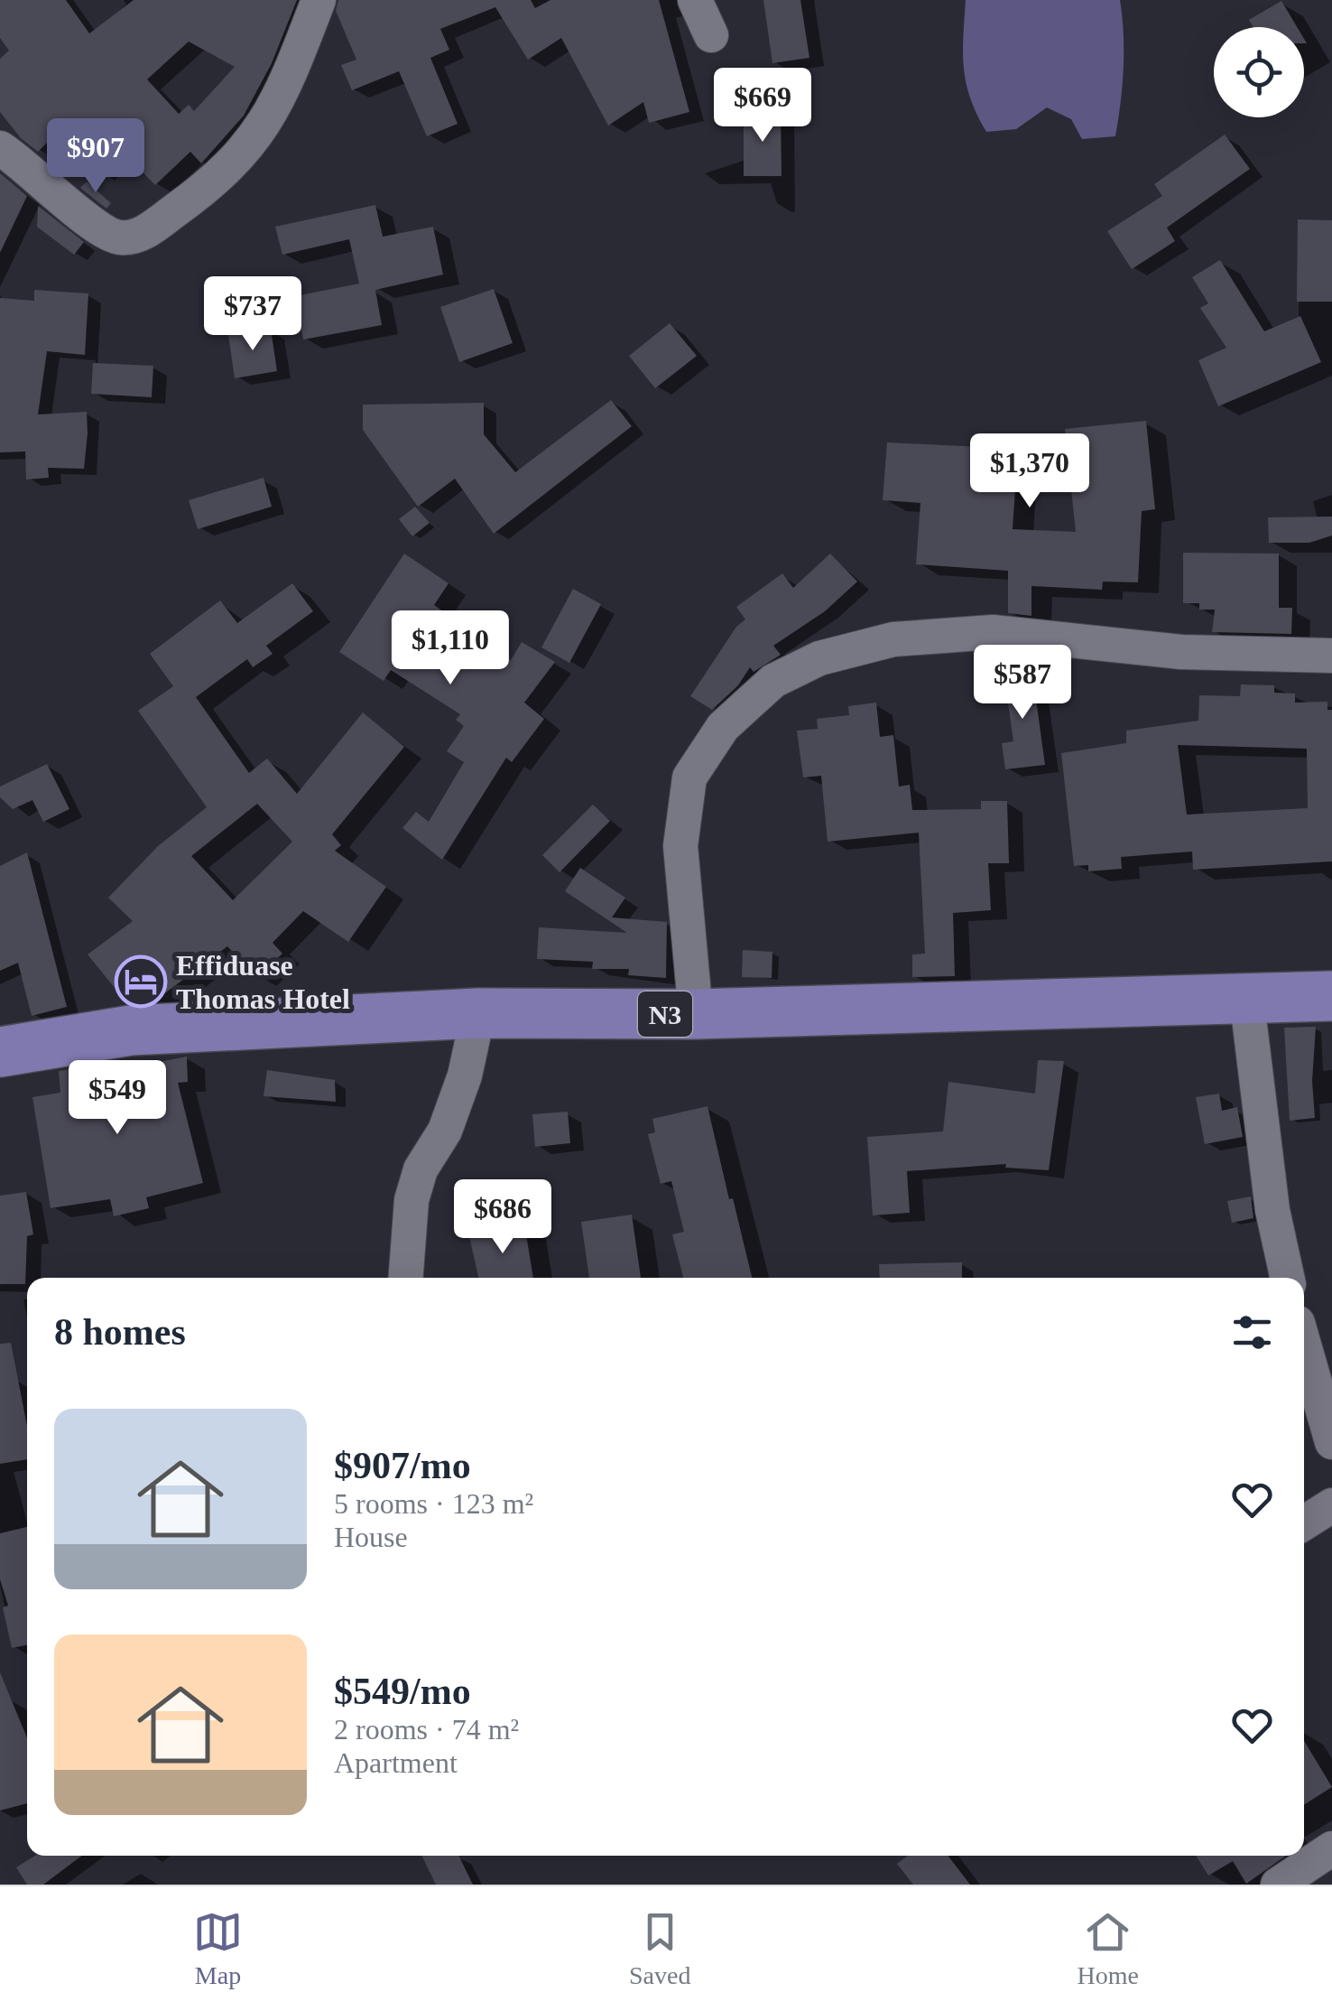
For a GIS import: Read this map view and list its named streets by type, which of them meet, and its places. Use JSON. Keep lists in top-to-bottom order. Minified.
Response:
{"streets":{"main road":["N3"]},"places":{"hotel":["Effiduase Thomas Hotel"]},"page":{"price":["$669","$907","$737","$1,370","$1,110","$587","$549","$686"],"heading":"8 homes","list":[{"name":"$907/mo","note":"5 rooms · 123 m² · House"},{"name":"$549/mo","note":"2 rooms · 74 m² · Apartment"}],"tabs":["Map","Saved","Home"]}}
